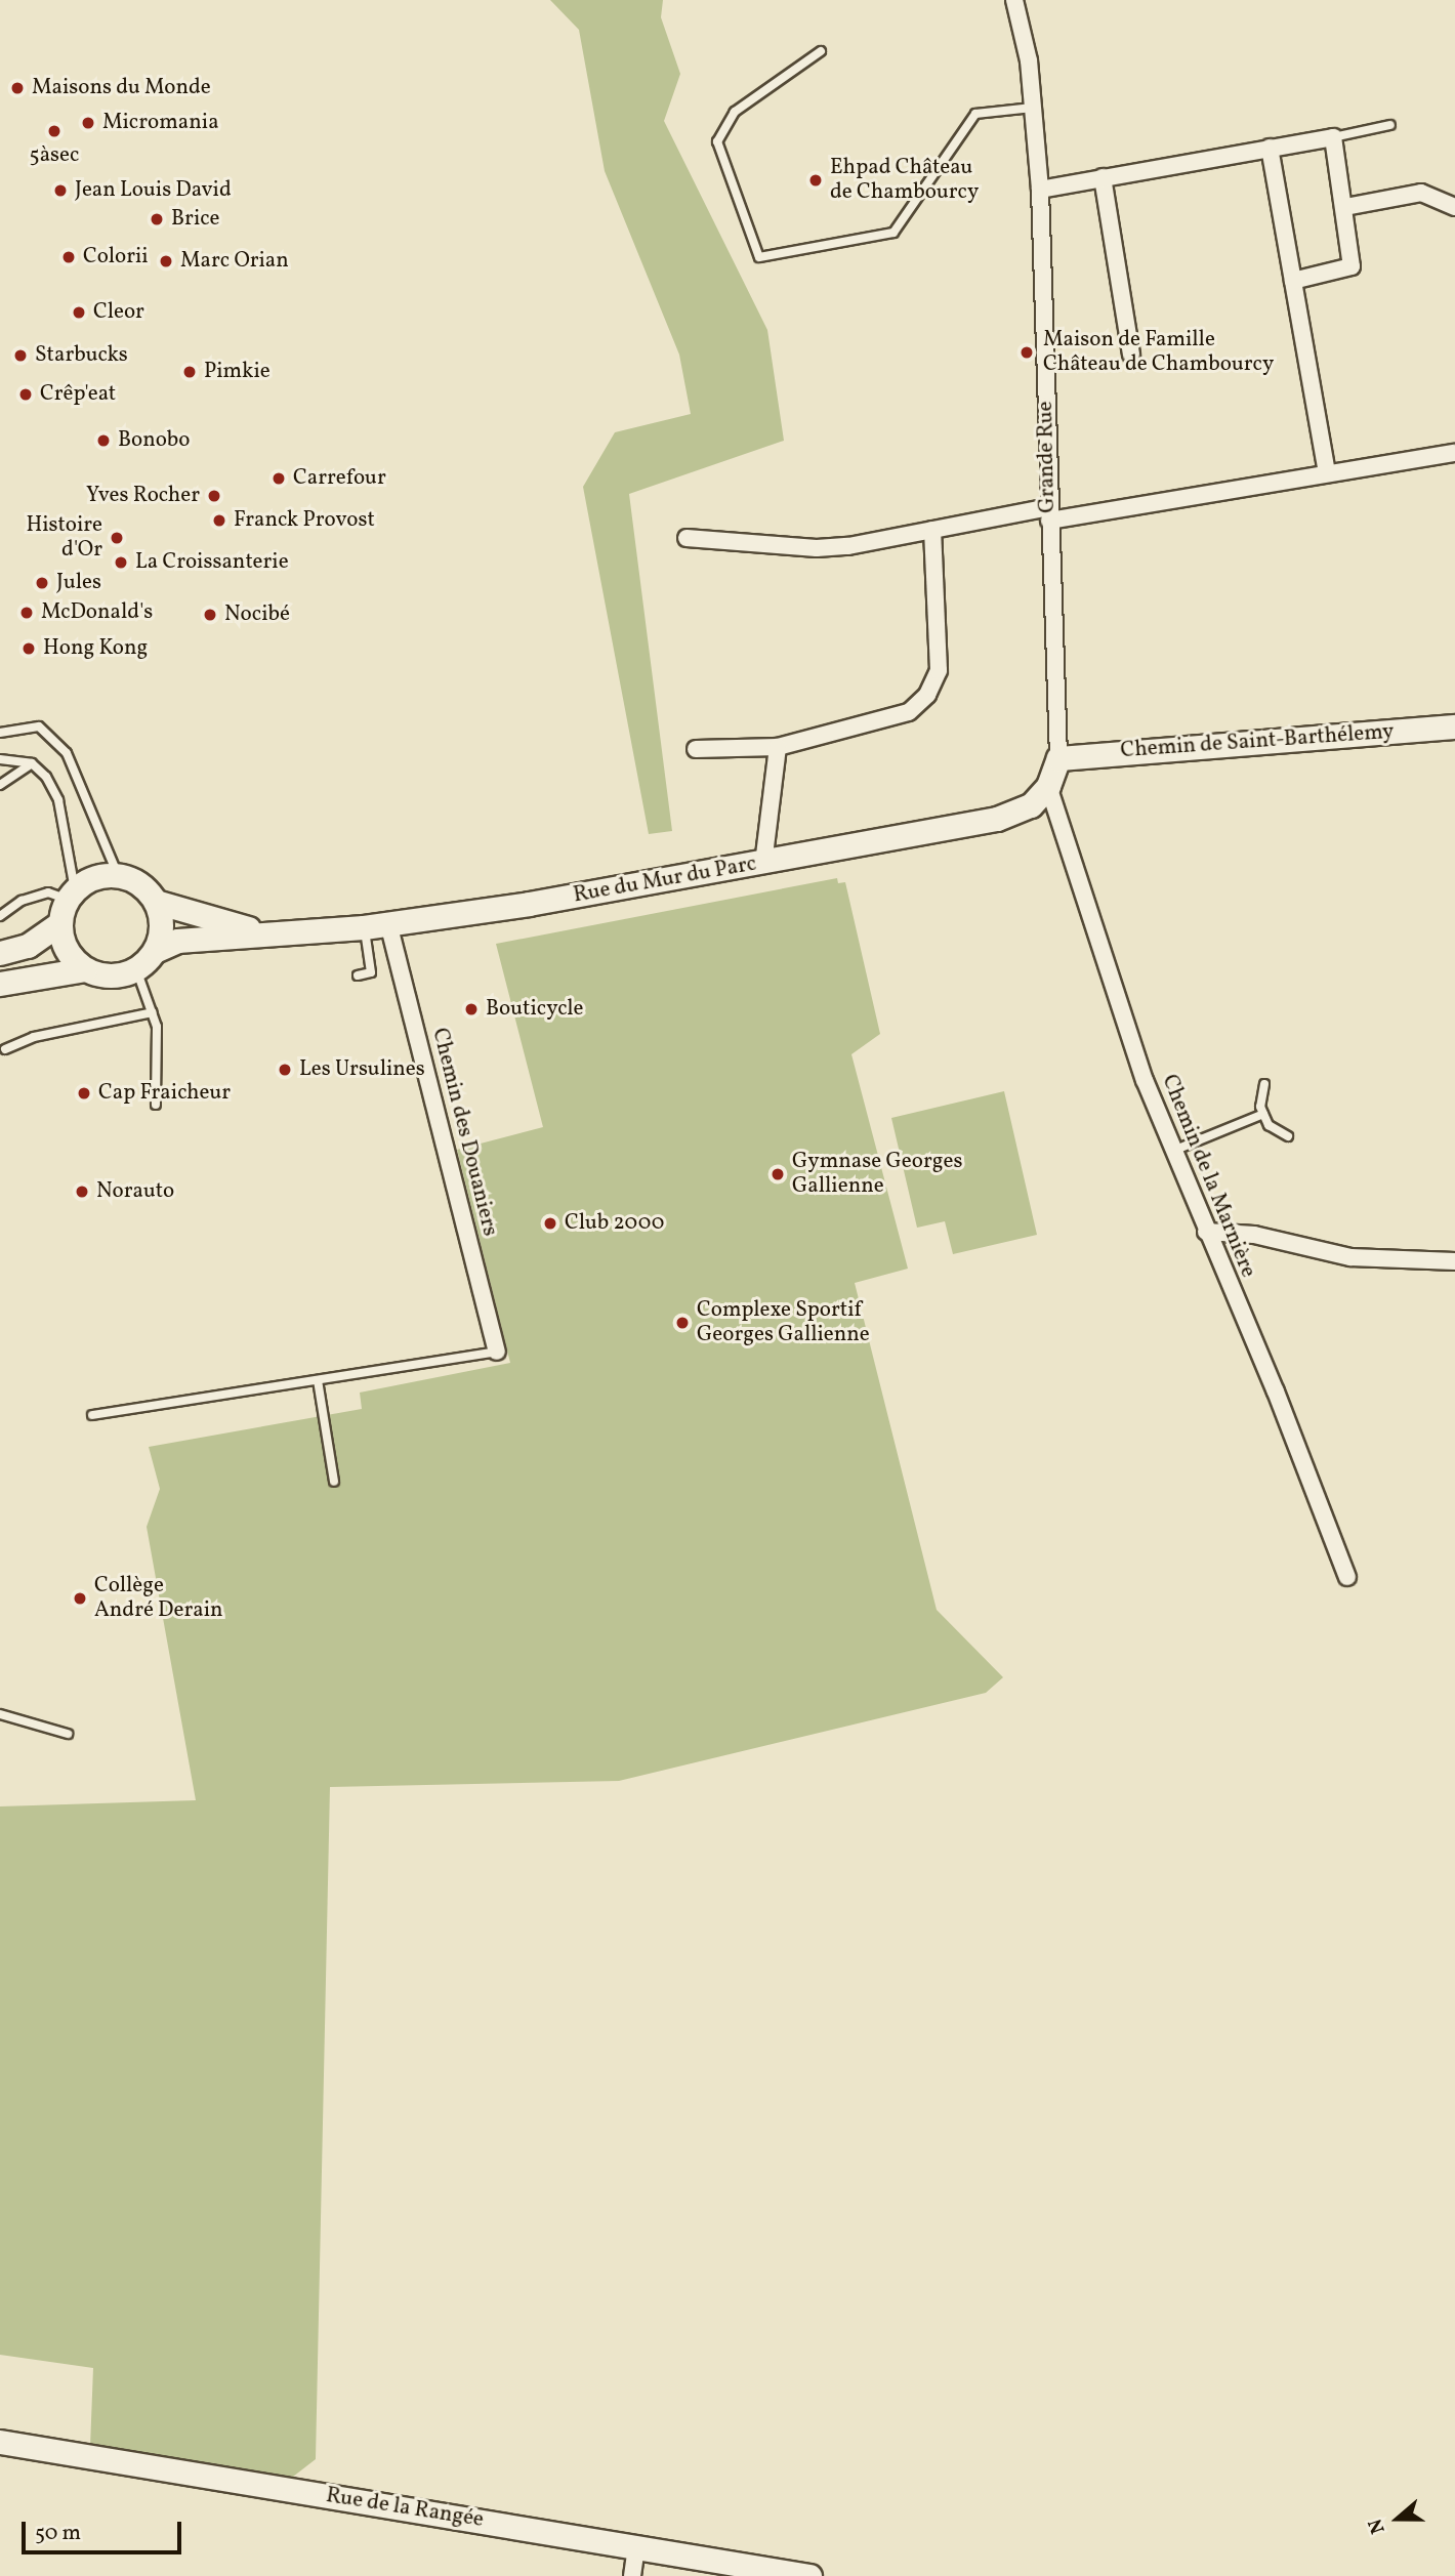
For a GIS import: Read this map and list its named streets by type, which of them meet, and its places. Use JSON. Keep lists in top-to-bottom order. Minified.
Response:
{"streets":{"street":["Grande Rue","Chemin de Saint-Barthélemy","Rue du Mur du Parc","Chemin des Douaniers","Chemin de la Marnière","Rue de la Rangée"]},"crossings":[["Grande Rue","Chemin de Saint-Barthélemy"],["Grande Rue","Rue du Mur du Parc"],["Grande Rue","Chemin de la Marnière"],["Rue du Mur du Parc","Chemin des Douaniers"],["Rue du Mur du Parc","Chemin de la Marnière"]],"places":["Maisons du Monde","Micromania","5àsec","Ehpad Château de Chambourcy","Jean Louis David","Brice","Colorii","Marc Orian","Cleor","Maison de Famille Château de Chambourcy","Starbucks","Pimkie","Crêp'eat","Bonobo","Carrefour","Yves Rocher","Franck Provost","Histoire d'Or","La Croissanterie","Jules","McDonald's","Nocibé","Hong Kong","Bouticycle","Les Ursulines","Cap Fraicheur","Gymnase Georges Gallienne","Norauto","Club 2000","Complexe Sportif Georges Gallienne","Collège André Derain"],"scale_bar":"50 m","north":"left"}
